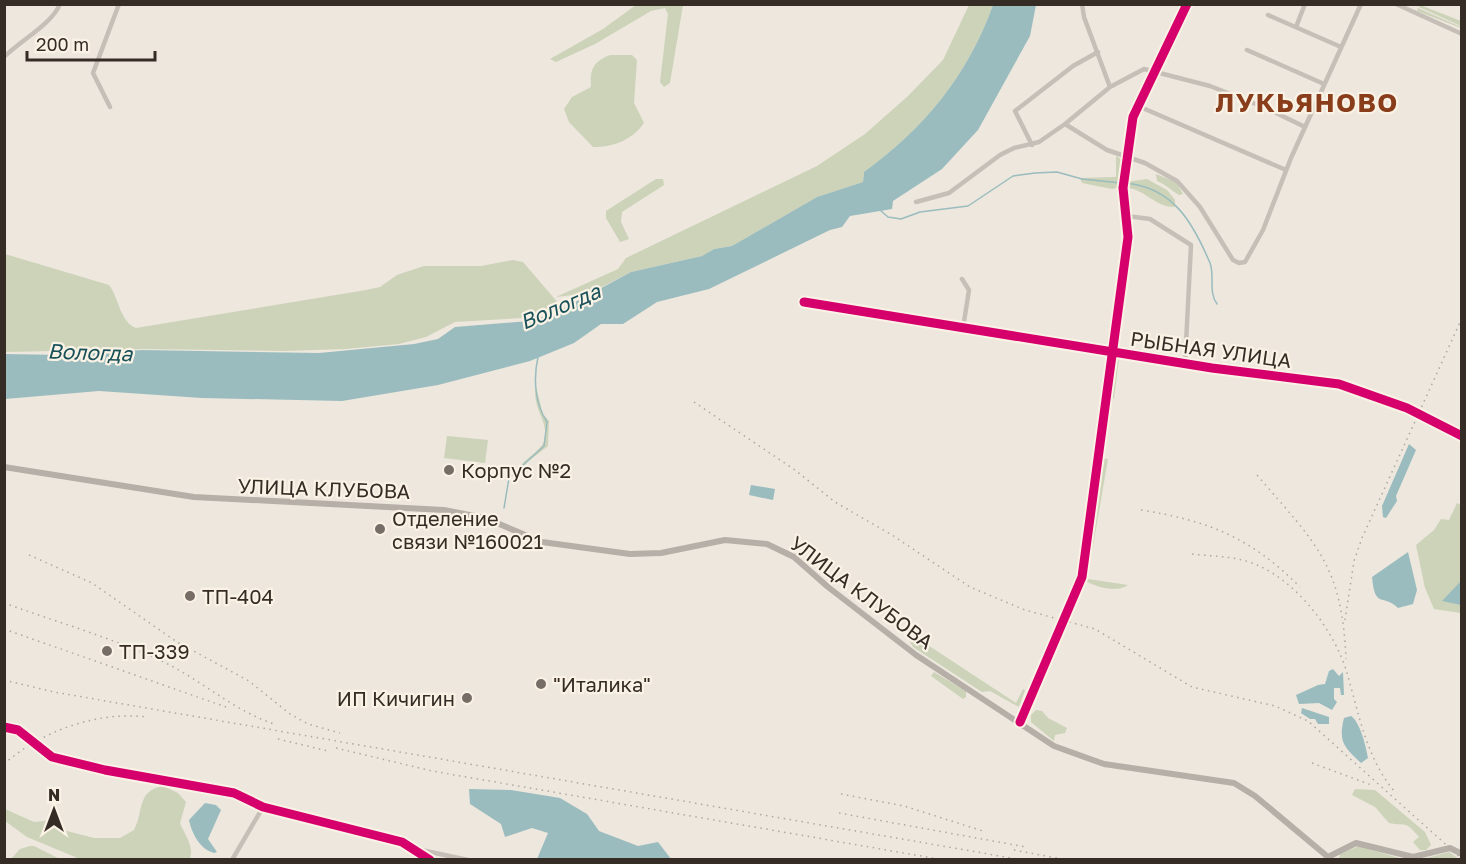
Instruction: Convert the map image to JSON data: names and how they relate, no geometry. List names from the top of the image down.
{
  "streets": {
    "main road": ["УЛИЦА КЛУБОВА"],
    "street": ["РЫБНАЯ УЛИЦА"]
  },
  "districts": ["ЛУКЬЯНОВО"],
  "water": ["Вологда"],
  "places": [
    "Корпус №2",
    "Отделение связи №160021",
    "ТП-404",
    "ТП-339",
    "\"Италика\"",
    "ИП Кичигин"
  ],
  "scale_bar": "200 m",
  "north": "top"
}
